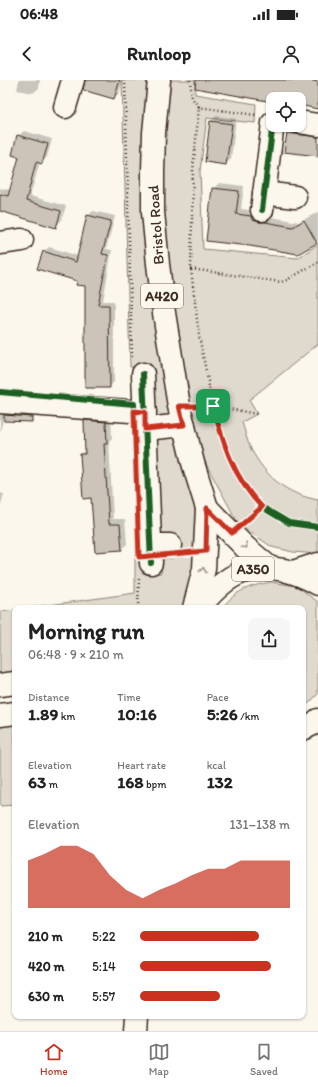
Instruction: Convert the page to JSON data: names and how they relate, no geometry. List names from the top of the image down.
{
  "streets": {
    "main road": ["Bristol Road", "A420", "A350"]
  },
  "crossings": [
    ["Bristol Road", "A350"]
  ],
  "page": {
    "status": "06:48",
    "header": "Runloop",
    "heading": ["Morning run", "06:48 · 9 × 210 m"],
    "stats": [
      ["Distance", "1.89 km"],
      ["Time", "10:16"],
      ["Pace", "5:26 /km"],
      ["Elevation", "63 m"],
      ["Heart rate", "168 bpm"],
      ["kcal", "132"]
    ],
    "chart": ["Elevation", "131–138 m"],
    "list": [
      {
        "name": "210 m",
        "note": "5:22"
      },
      {
        "name": "420 m",
        "note": "5:14"
      },
      {
        "name": "630 m",
        "note": "5:57"
      }
    ],
    "tabs": ["Home", "Map", "Saved"]
  }
}
